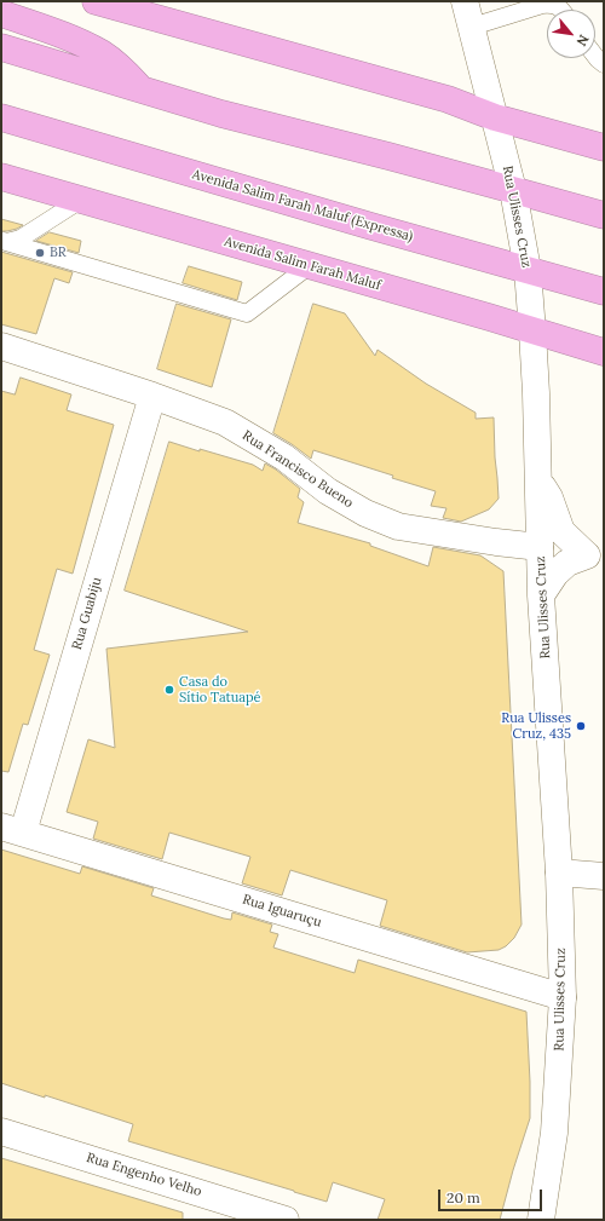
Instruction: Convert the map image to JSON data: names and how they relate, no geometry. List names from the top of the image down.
{
  "streets": {
    "highway": ["Avenida Salim Farah Maluf (Expressa)", "Avenida Salim Farah Maluf"],
    "street": [
      "Rua Ulisses Cruz",
      "Rua Francisco Bueno",
      "Rua Guabiju",
      "Rua Iguaruçu",
      "Rua Engenho Velho"
    ]
  },
  "crossings": [
    ["Avenida Salim Farah Maluf (Expressa)", "Rua Ulisses Cruz"],
    ["Rua Ulisses Cruz", "Avenida Salim Farah Maluf"],
    ["Rua Ulisses Cruz", "Rua Francisco Bueno"],
    ["Rua Ulisses Cruz", "Rua Iguaruçu"],
    ["Rua Francisco Bueno", "Rua Guabiju"],
    ["Rua Guabiju", "Rua Iguaruçu"]
  ],
  "places": ["BR", "Casa do Sítio Tatuapé", "Rua Ulisses Cruz, 435"],
  "scale_bar": "20 m",
  "north": "bottom right"
}
